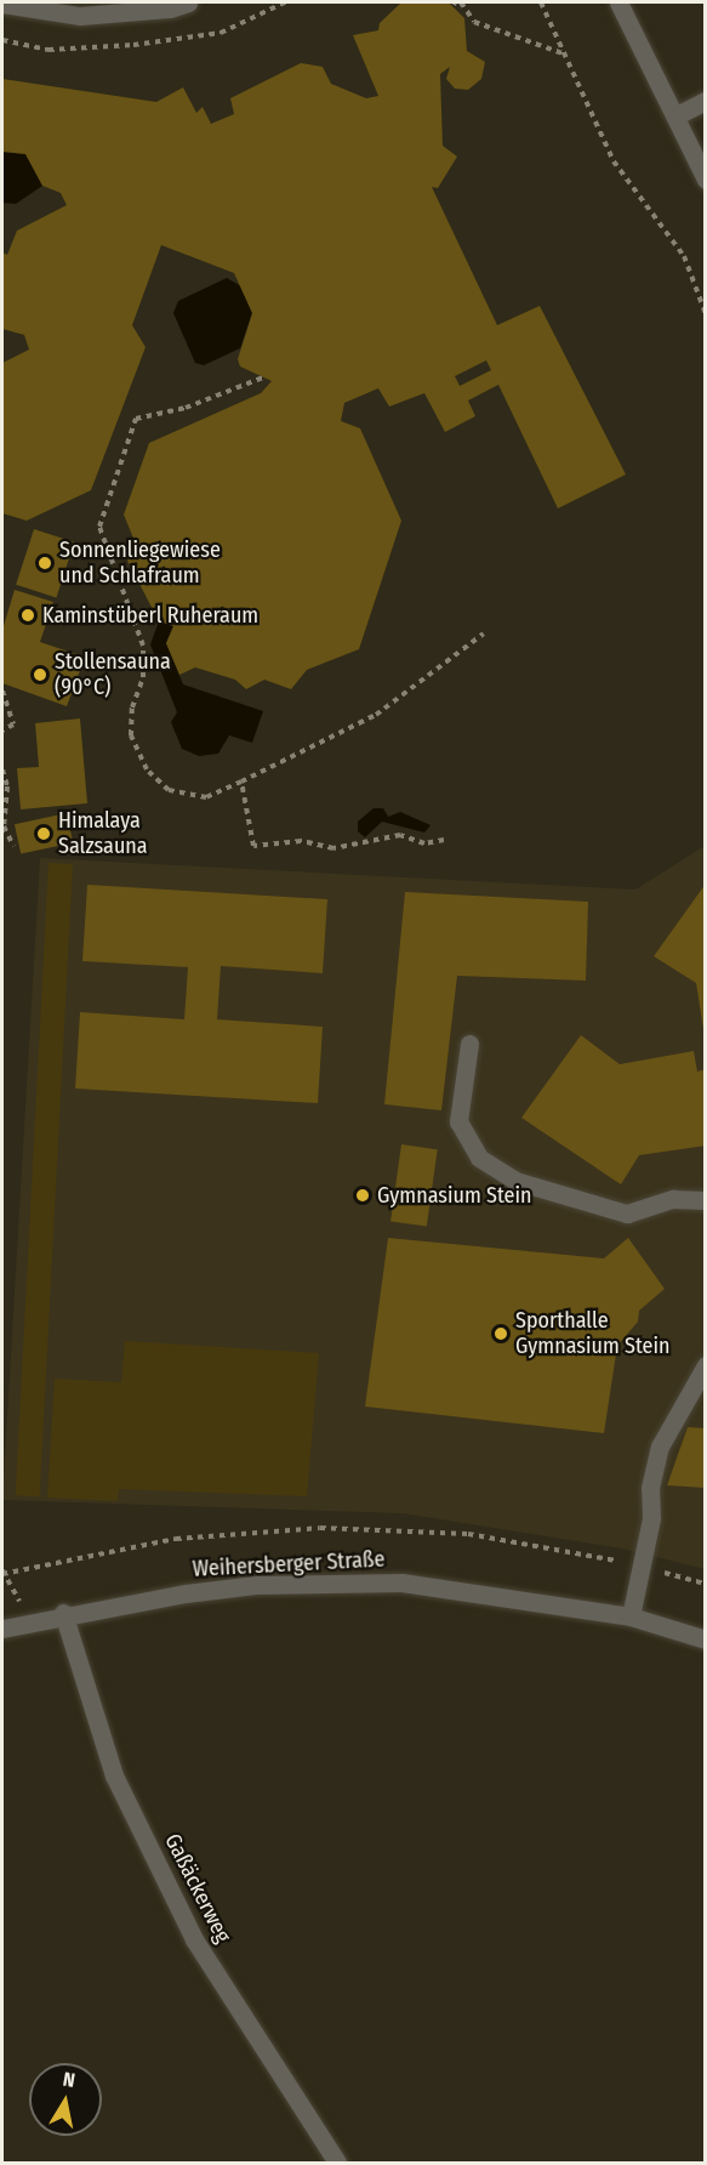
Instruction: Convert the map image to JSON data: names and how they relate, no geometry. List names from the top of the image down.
{
  "streets": {
    "street": ["Weihersberger Straße", "Gaßäckerweg"]
  },
  "crossings": [
    ["Weihersberger Straße", "Gaßäckerweg"]
  ],
  "places": [
    "Sonnenliegewiese und Schlafraum",
    "Kaminstüberl Ruheraum",
    "Stollensauna (90°C)",
    "Himalaya Salzsauna",
    "Gymnasium Stein",
    "Sporthalle Gymnasium Stein"
  ],
  "north": "top"
}
